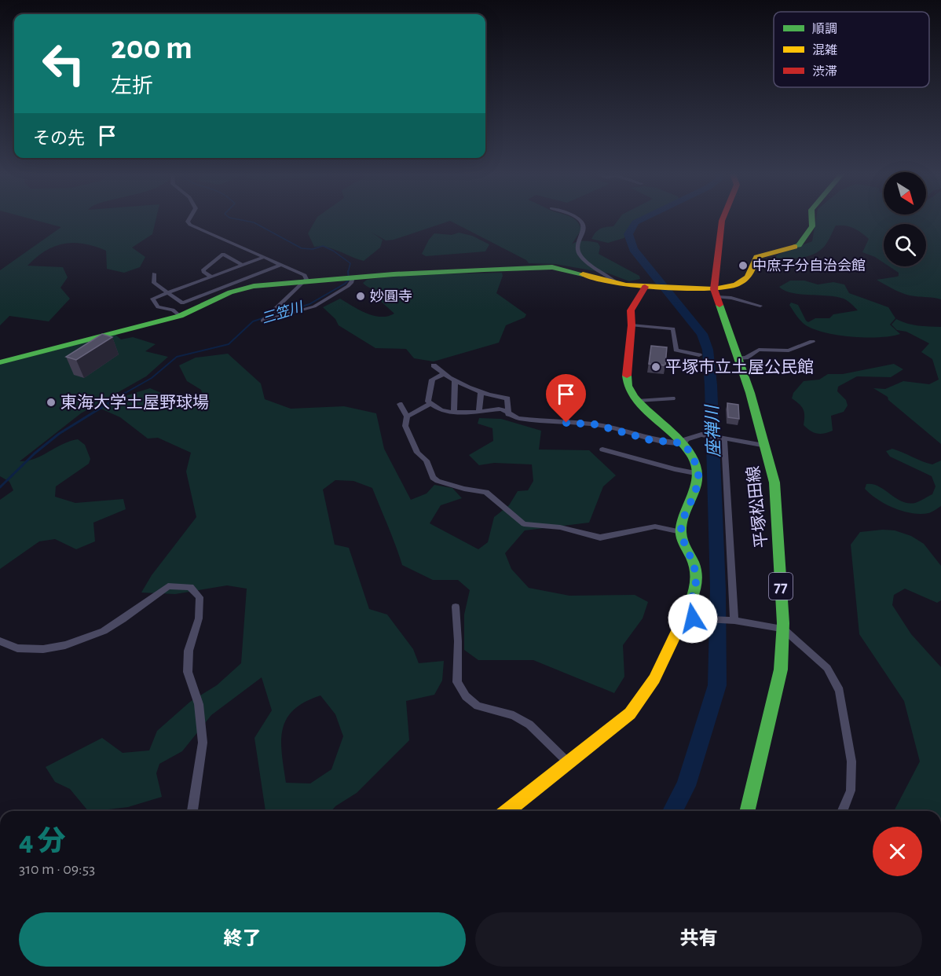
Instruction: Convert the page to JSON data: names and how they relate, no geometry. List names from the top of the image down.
{
  "streets": {
    "street": ["平塚松田線", "77"]
  },
  "water": ["三笠川", "座禅川"],
  "places": [
    "中庶子分自治会館",
    "妙圓寺",
    "平塚市立土屋公民館",
    "東海大学土屋野球場"
  ],
  "legend": ["順調", "混雑", "渋滞"],
  "north": "bottom right",
  "page": {
    "turn": ["200 m", "左折"],
    "then": "その先",
    "heading": ["4 分", "310 m · 09:53"],
    "buttons": ["終了", "共有"]
  }
}
